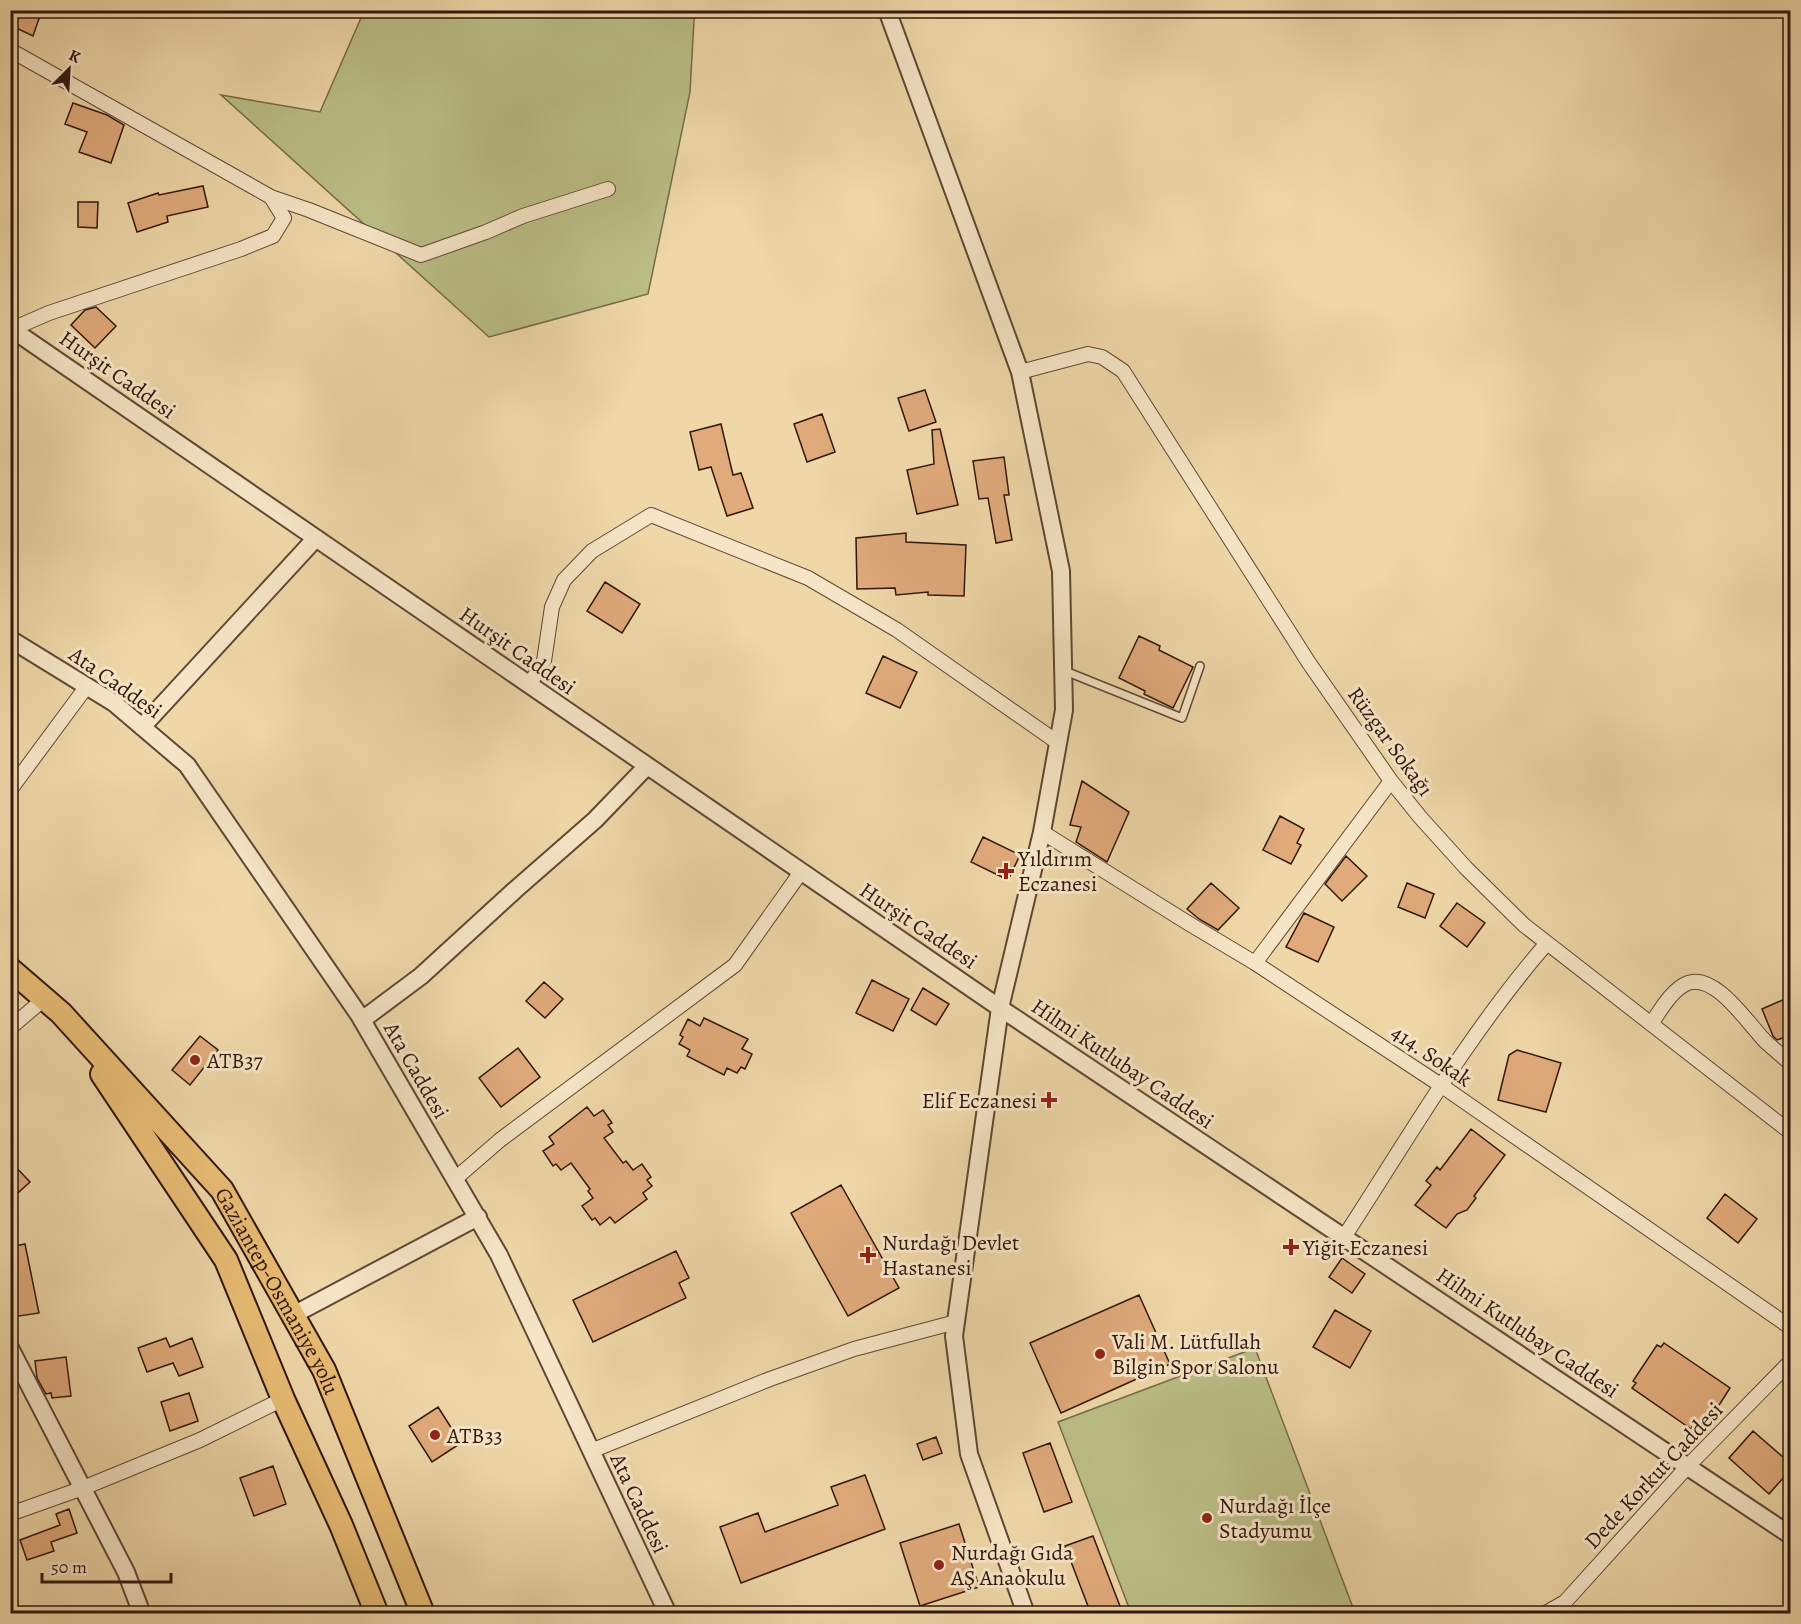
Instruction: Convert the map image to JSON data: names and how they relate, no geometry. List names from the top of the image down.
{
  "streets": {
    "highway": ["Gaziantep-Osmaniye yolu"],
    "street": [
      "Hurşit Caddesi",
      "Ata Caddesi",
      "Rüzgar Sokağı",
      "414. Sokak",
      "Hilmi Kutlubay Caddesi",
      "Dede Korkut Caddesi"
    ]
  },
  "crossings": [
    ["Hurşit Caddesi", "Hilmi Kutlubay Caddesi"],
    ["Hilmi Kutlubay Caddesi", "Dede Korkut Caddesi"]
  ],
  "places": {
    "health": [
      "Yıldırım Eczanesi",
      "Elif Eczanesi",
      "Yiğit Eczanesi",
      "Nurdağı Devlet Hastanesi"
    ],
    "other": [
      "ATB37",
      "Vali M. Lütfullah Bilgin Spor Salonu",
      "ATB33",
      "Nurdağı İlçe Stadyumu",
      "Nurdağı Gıda AŞ Anaokulu"
    ]
  },
  "scale_bar": "50 m",
  "north": "top right"
}
